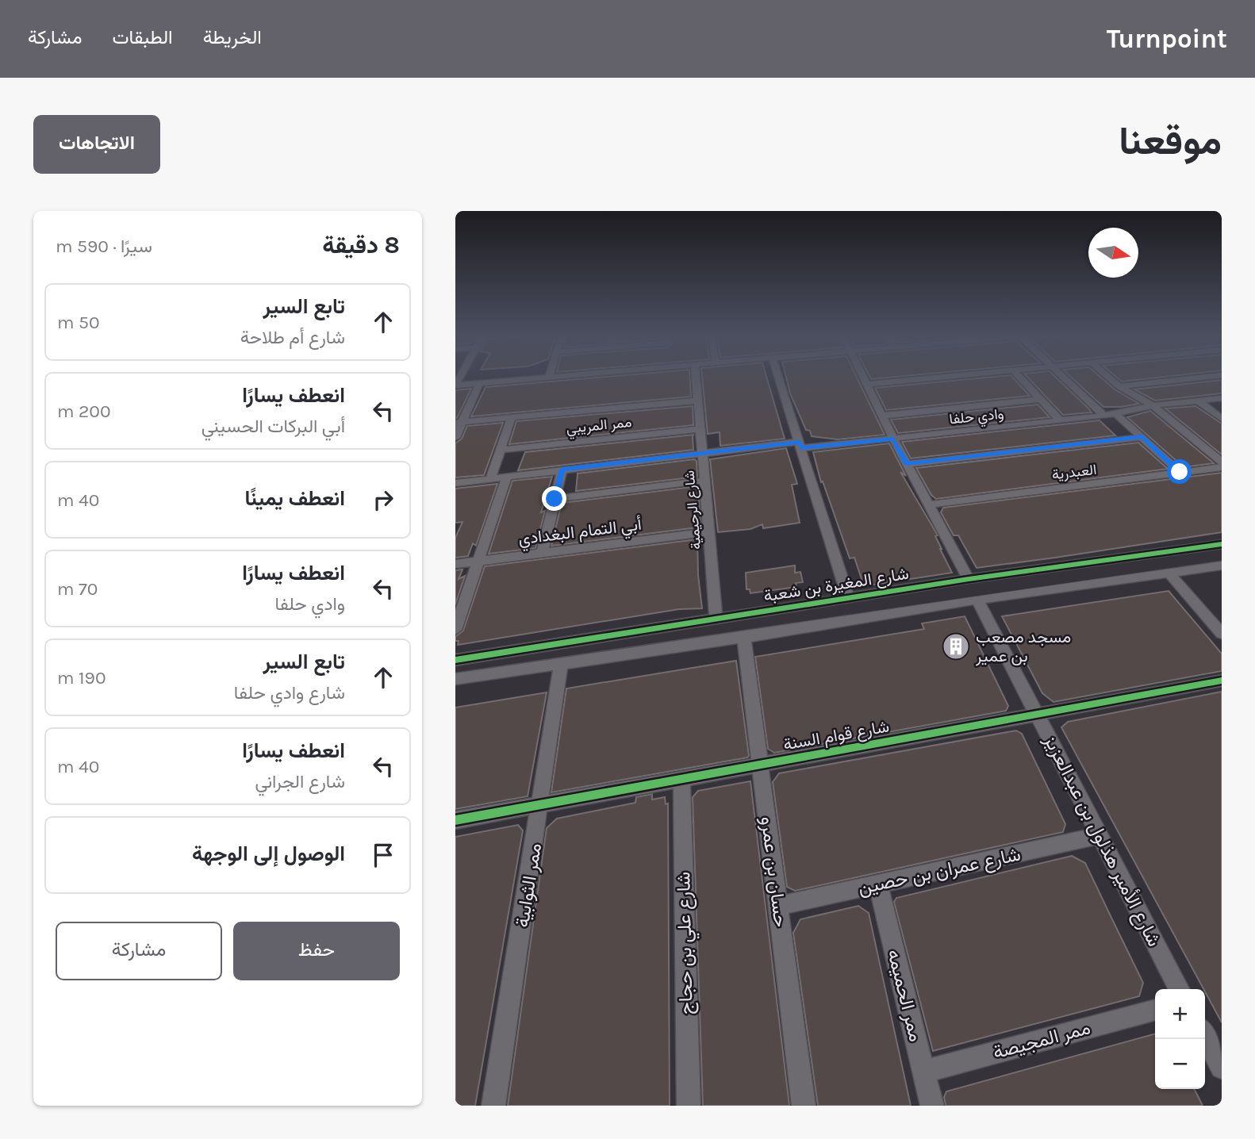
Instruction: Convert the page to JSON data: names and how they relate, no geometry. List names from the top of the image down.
{
  "streets": {
    "street": [
      "وادي حلفا",
      "ممر المريبي",
      "العبدرية",
      "شارع الرحيمية",
      "أبي التمام البغدادي",
      "شارع المغيرة بن شعبة",
      "شارع قوام السنة",
      "شارع الأمير هذلول بن عبدالعزيز",
      "شارع عمران بن حصين",
      "حسان بن عمرو",
      "ممر الثوابية",
      "شارع علي بن حجاج",
      "ممر الحميمه",
      "ممر المجيصة"
    ]
  },
  "crossings": [
    ["وادي حلفا", "شارع الرحيمية"],
    ["ممر المريبي", "شارع الرحيمية"],
    ["شارع الرحيمية", "أبي التمام البغدادي"],
    ["شارع الرحيمية", "شارع المغيرة بن شعبة"],
    ["شارع قوام السنة", "شارع الأمير هذلول بن عبدالعزيز"],
    ["شارع قوام السنة", "حسان بن عمرو"],
    ["شارع قوام السنة", "ممر الثوابية"],
    ["شارع قوام السنة", "شارع علي بن حجاج"],
    ["شارع الأمير هذلول بن عبدالعزيز", "شارع عمران بن حصين"],
    ["شارع عمران بن حصين", "حسان بن عمرو"],
    ["شارع عمران بن حصين", "ممر الحميمه"],
    ["ممر الحميمه", "ممر المجيصة"]
  ],
  "places": {
    "building": ["مسجد مصعب بن عمير"]
  },
  "north": "right",
  "page": {
    "header": "Turnpoint",
    "nav": ["الخريطة", "الطبقات", "مشاركة"],
    "title": "موقعنا",
    "buttons": [
      "الاتجاهات",
      ["حفظ", "مشاركة"]
    ],
    "heading": ["8 دقيقة", "سيرًا · 590 m"],
    "list": [
      ["تابع السير", "شارع أم طلاحة", "50 m"],
      ["انعطف يسارًا", "أبي البركات الحسيني", "200 m"],
      ["انعطف يمينًا", "40 m"],
      ["انعطف يسارًا", "وادي حلفا", "70 m"],
      ["تابع السير", "شارع وادي حلفا", "190 m"],
      ["انعطف يسارًا", "شارع الجراني", "40 m"],
      "الوصول إلى الوجهة"
    ],
    "map_buttons": ["+", "−"]
  }
}
